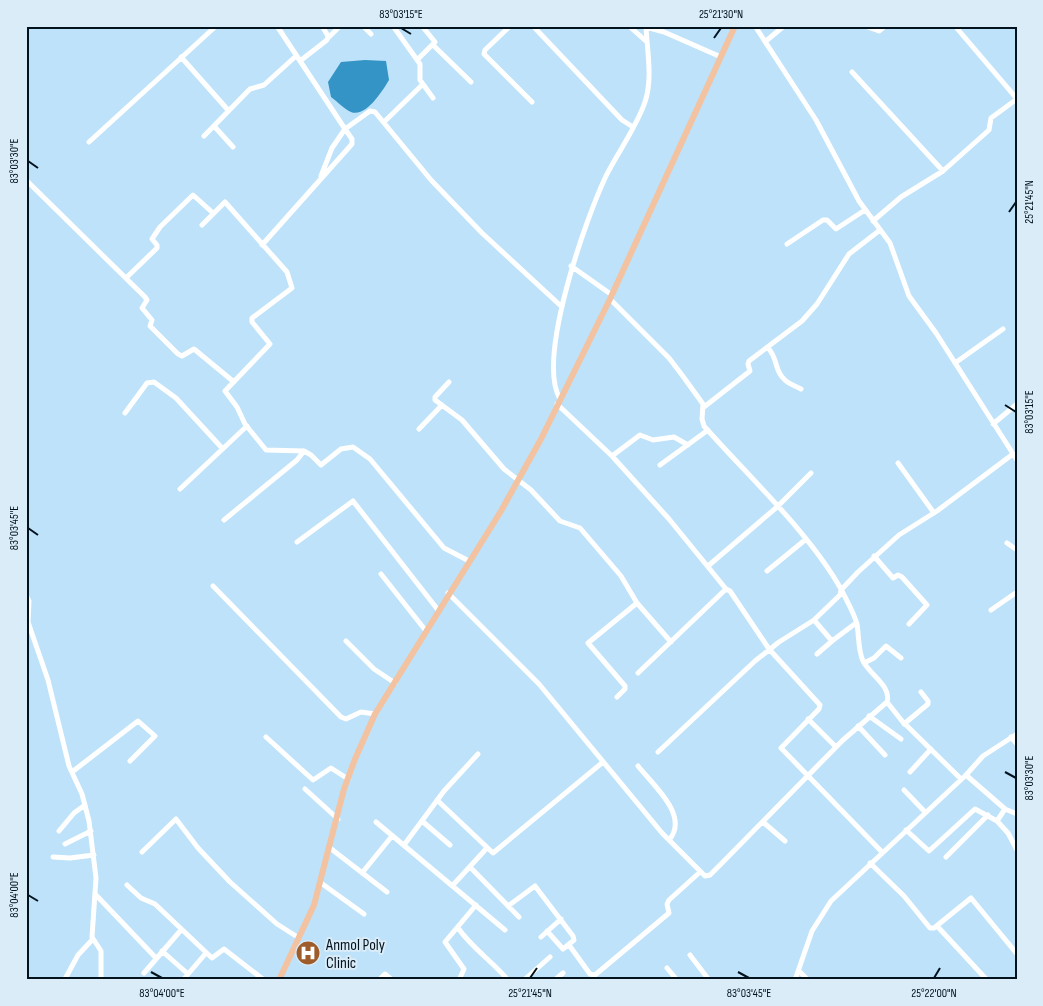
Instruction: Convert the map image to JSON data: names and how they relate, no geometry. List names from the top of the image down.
{
  "places": {
    "hospital": ["Anmol Poly Clinic"]
  },
  "coordinates": [
    "83°03'15\"E",
    "25°21'30\"N",
    "83°03'30\"E",
    "25°21'45\"N",
    "83°03'45\"E",
    "83°04'00\"E",
    "25°22'00\"N"
  ]
}
